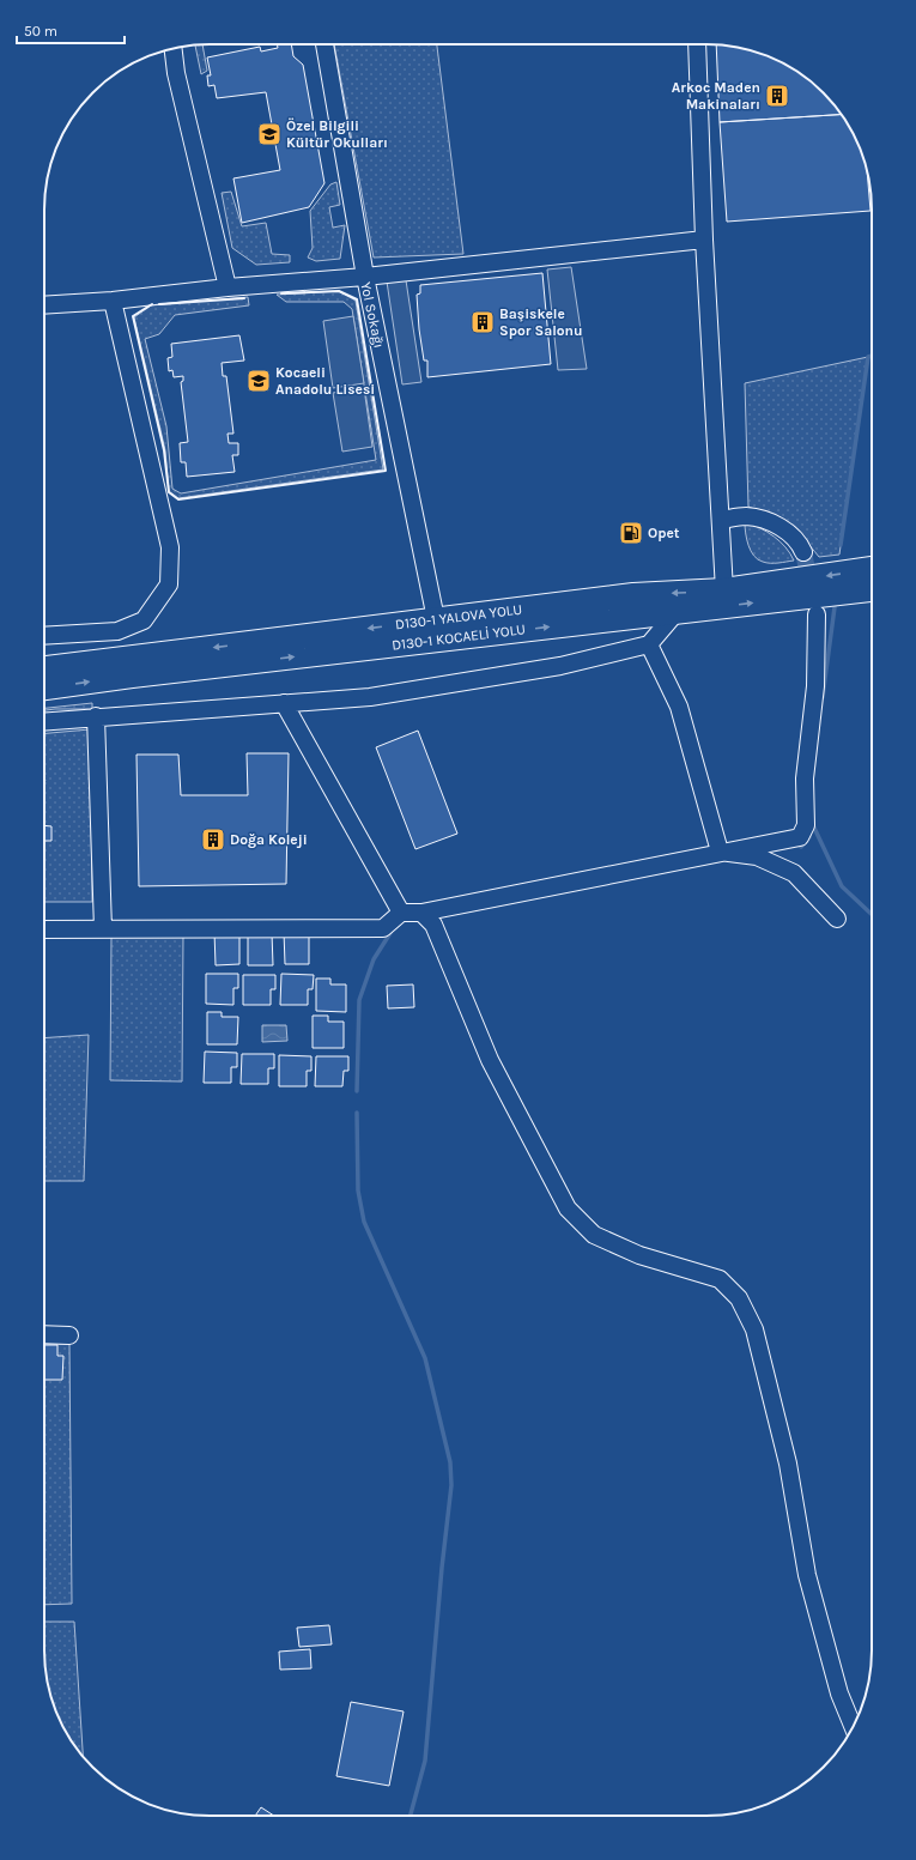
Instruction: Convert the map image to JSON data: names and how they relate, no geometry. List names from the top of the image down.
{
  "streets": {
    "highway": ["D130-1 YALOVA YOLU", "D130-1 KOCAELİ YOLU"],
    "street": ["Yol Sokağı"]
  },
  "crossings": [
    ["Yol Sokağı", "D130-1 YALOVA YOLU"]
  ],
  "one_way": ["D130-1 YALOVA YOLU", "D130-1 KOCAELİ YOLU"],
  "places": {
    "building": ["Arkoc Maden Makinaları", "Başiskele Spor Salonu", "Doğa Koleji"],
    "school or university": ["Özel Bilgili Kültür Okulları", "Kocaeli Anadolu Lisesi"],
    "fuel station": ["Opet"]
  },
  "scale_bar": "50 m"
}
